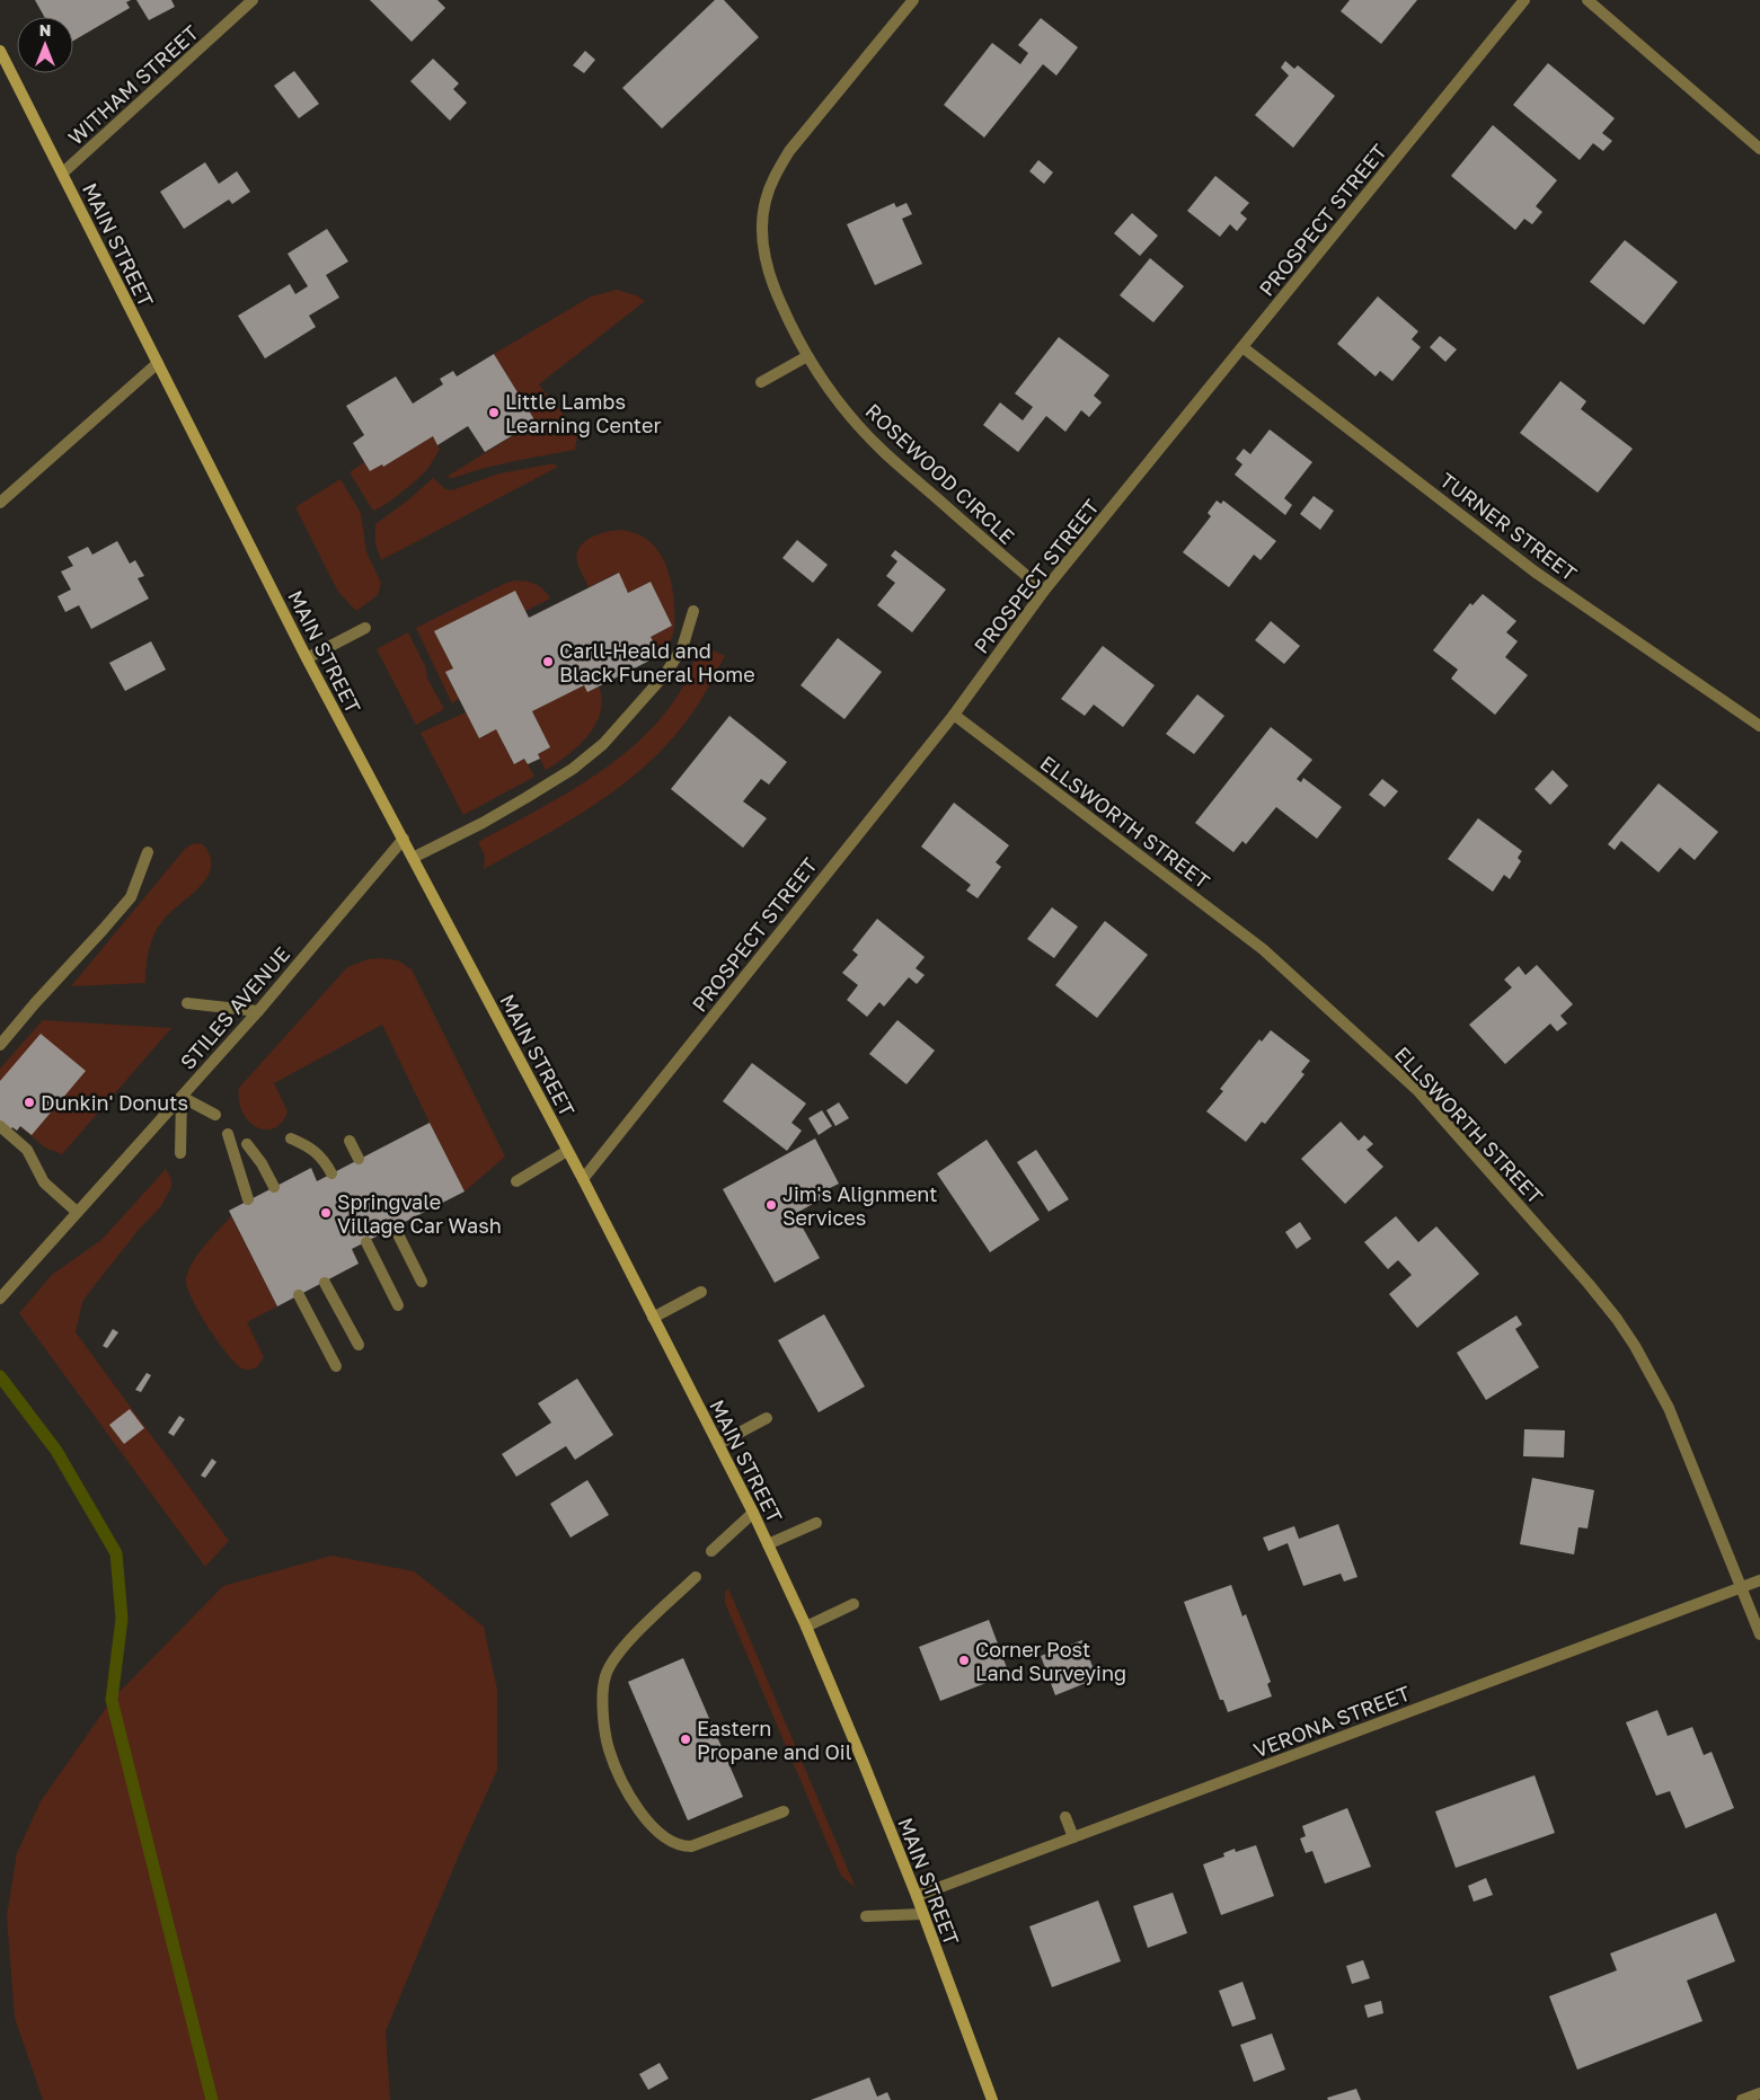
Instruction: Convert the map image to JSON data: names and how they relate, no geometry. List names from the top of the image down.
{
  "streets": {
    "main road": ["MAIN STREET"],
    "street": [
      "WITHAM STREET",
      "PROSPECT STREET",
      "ROSEWOOD CIRCLE",
      "TURNER STREET",
      "ELLSWORTH STREET",
      "STILES AVENUE",
      "VERONA STREET"
    ]
  },
  "crossings": [
    ["WITHAM STREET", "MAIN STREET"],
    ["PROSPECT STREET", "MAIN STREET"],
    ["PROSPECT STREET", "ROSEWOOD CIRCLE"],
    ["PROSPECT STREET", "TURNER STREET"],
    ["PROSPECT STREET", "ELLSWORTH STREET"],
    ["MAIN STREET", "STILES AVENUE"],
    ["MAIN STREET", "VERONA STREET"],
    ["ELLSWORTH STREET", "VERONA STREET"]
  ],
  "places": [
    "Little Lambs Learning Center",
    "Carll-Heald and Black Funeral Home",
    "Dunkin' Donuts",
    "Jim's Alignment Services",
    "Springvale Village Car Wash",
    "Corner Post Land Surveying",
    "Eastern Propane and Oil"
  ],
  "north": "top"
}
